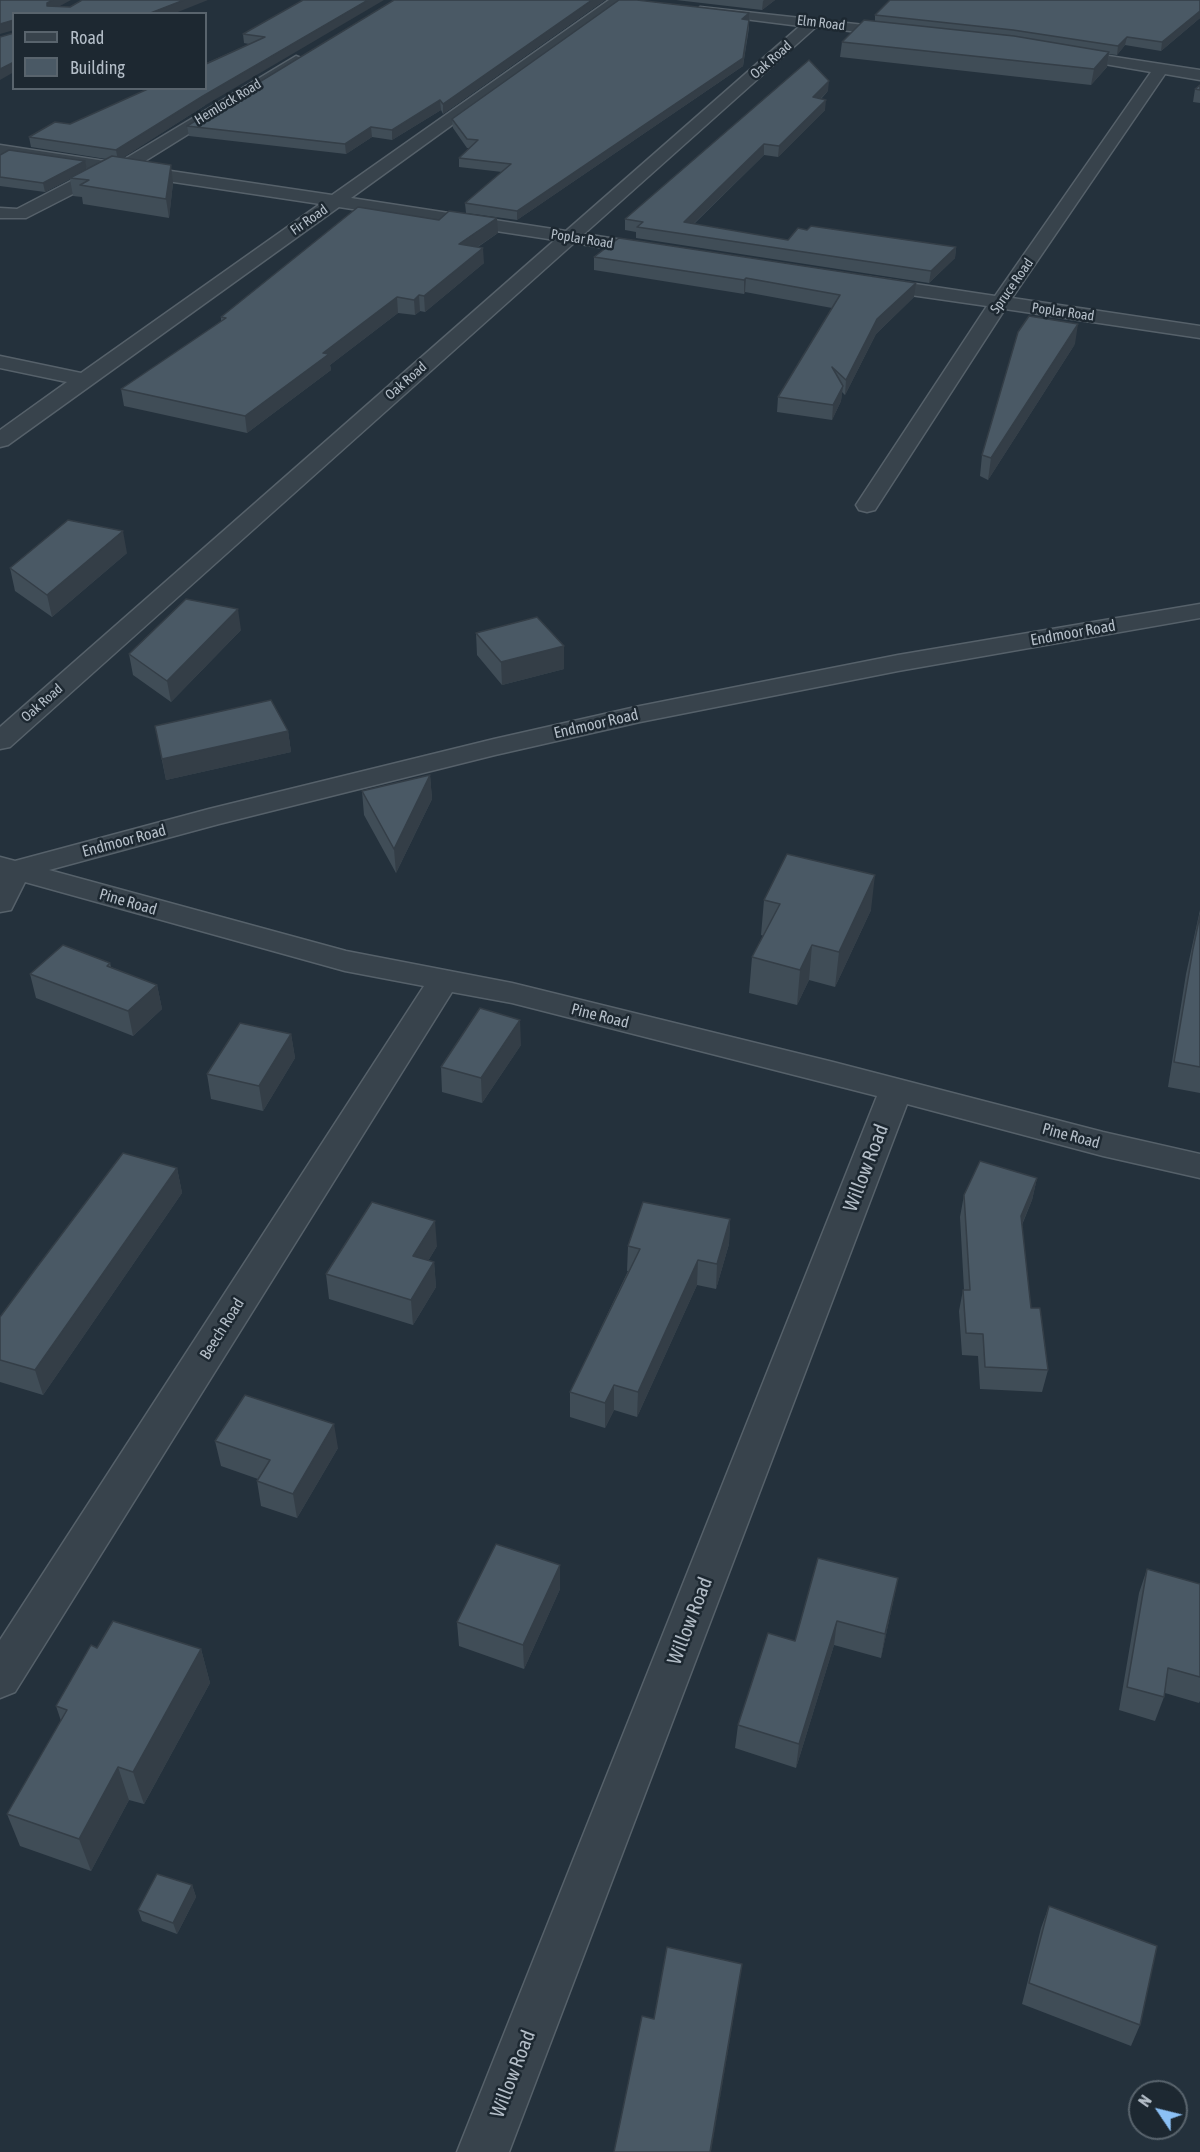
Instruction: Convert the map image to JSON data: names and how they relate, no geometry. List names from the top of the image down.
{
  "streets": {
    "street": [
      "Elm Road",
      "Oak Road",
      "Hemlock Road",
      "Fir Road",
      "Poplar Road",
      "Spruce Road",
      "Endmoor Road",
      "Pine Road",
      "Willow Road",
      "Beech Road"
    ]
  },
  "crossings": [
    ["Elm Road", "Oak Road"],
    ["Oak Road", "Poplar Road"],
    ["Hemlock Road", "Poplar Road"],
    ["Fir Road", "Poplar Road"],
    ["Poplar Road", "Spruce Road"],
    ["Endmoor Road", "Pine Road"],
    ["Pine Road", "Willow Road"],
    ["Pine Road", "Beech Road"]
  ],
  "legend": ["Road", "Building"],
  "north": "top left"
}
